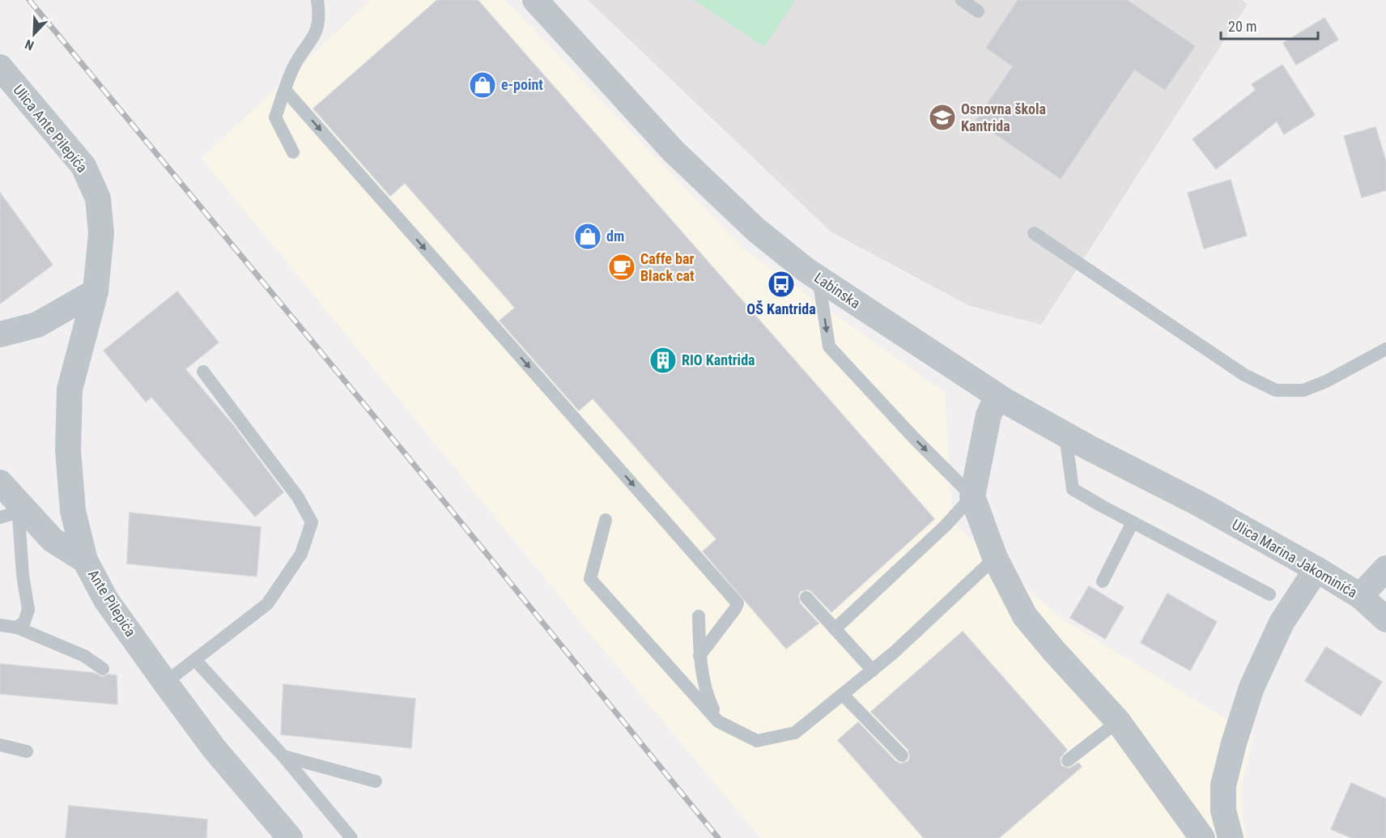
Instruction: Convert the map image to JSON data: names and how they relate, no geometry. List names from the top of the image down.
{
  "streets": {
    "street": [
      "Ulica Ante Pilepića",
      "Labinska",
      "Ulica Marina Jakominića",
      "Ante Pilepića"
    ]
  },
  "crossings": [
    ["Ulica Ante Pilepića", "Ante Pilepića"],
    ["Labinska", "Ulica Marina Jakominića"]
  ],
  "places": {
    "shop": ["e-point", "dm"],
    "school or university": ["Osnovna škola Kantrida"],
    "cafe": ["Caffe bar Black cat"],
    "bus stop": ["OŠ Kantrida"],
    "building": ["RIO Kantrida"]
  },
  "scale_bar": "20 m",
  "north": "bottom left"
}
